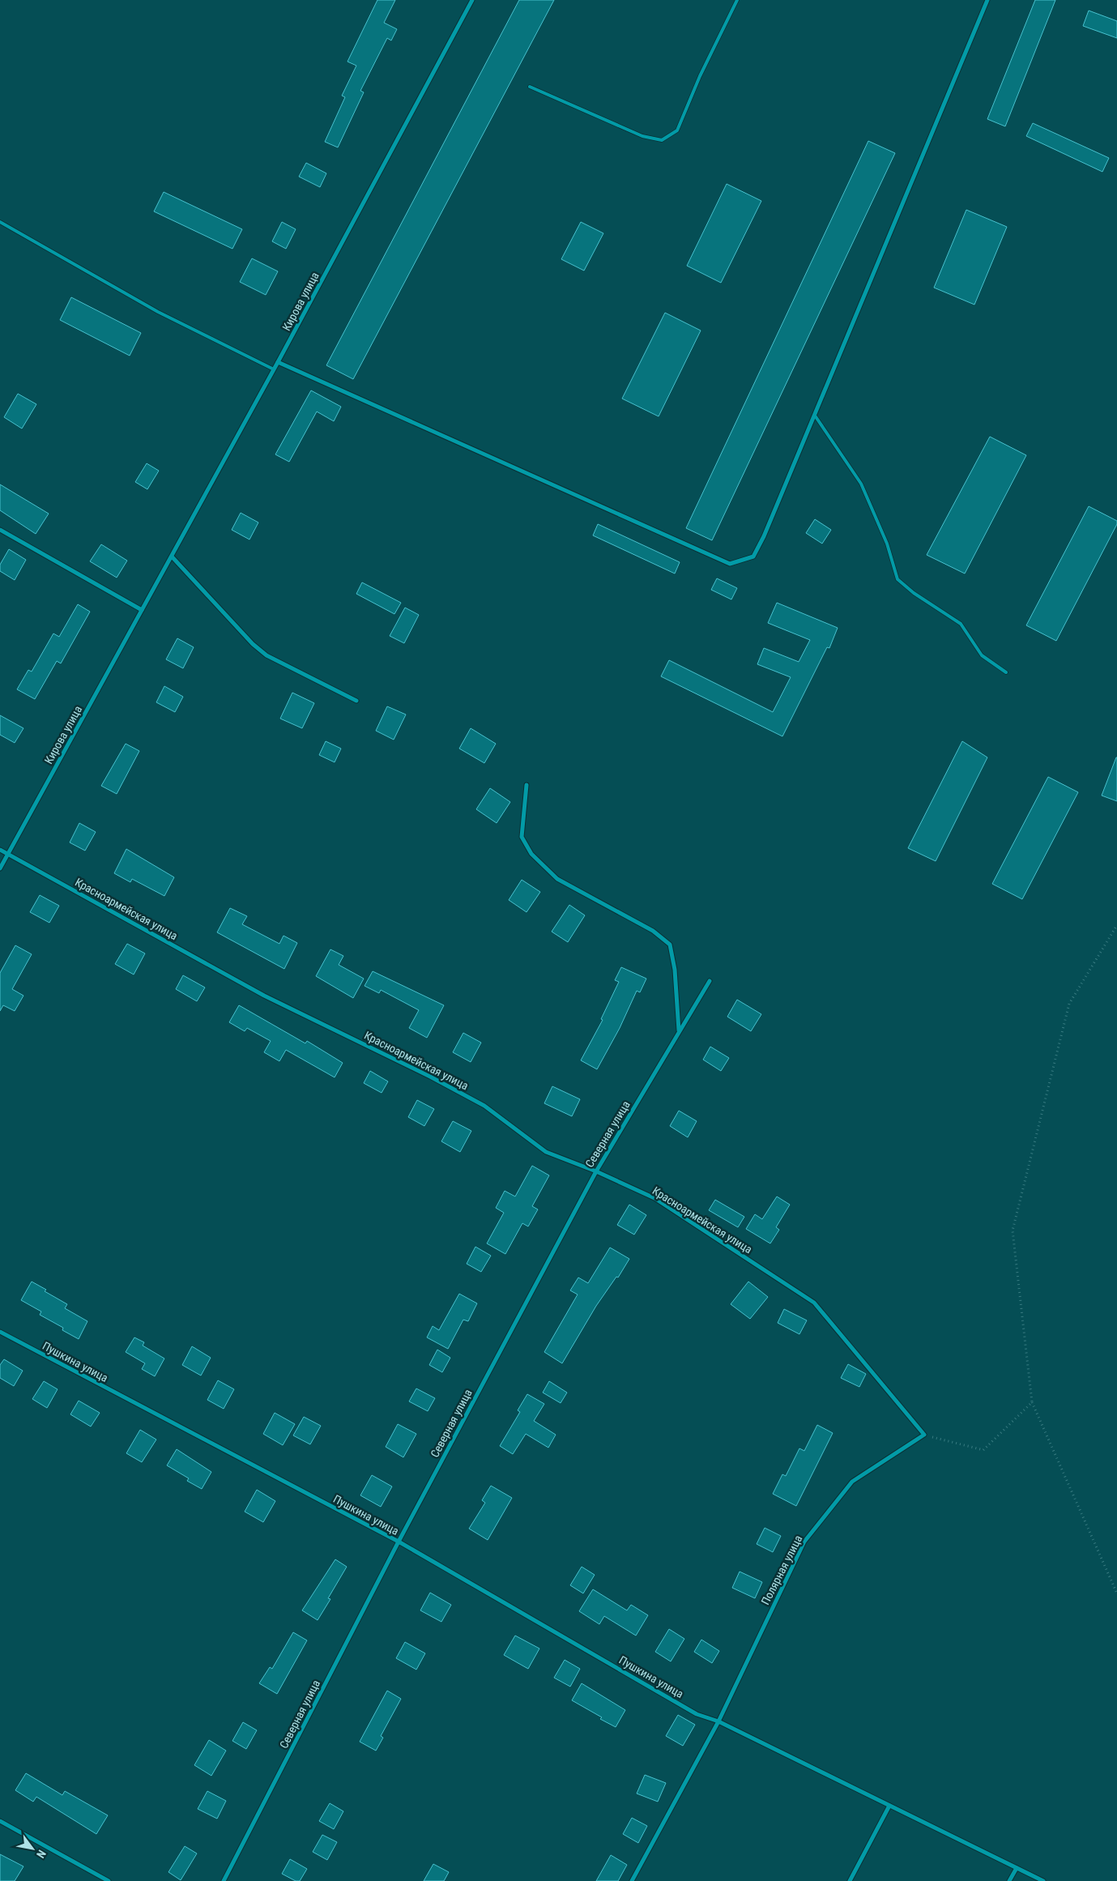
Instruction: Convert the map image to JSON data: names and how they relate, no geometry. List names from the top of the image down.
{
  "streets": {
    "street": [
      "Кирова улица",
      "Красноармейская улица",
      "Северная улица",
      "Пушкина улица",
      "Полярная улица"
    ]
  },
  "crossings": [
    ["Кирова улица", "Красноармейская улица"],
    ["Красноармейская улица", "Северная улица"],
    ["Красноармейская улица", "Полярная улица"],
    ["Северная улица", "Пушкина улица"],
    ["Пушкина улица", "Полярная улица"]
  ],
  "north": "bottom right"
}
